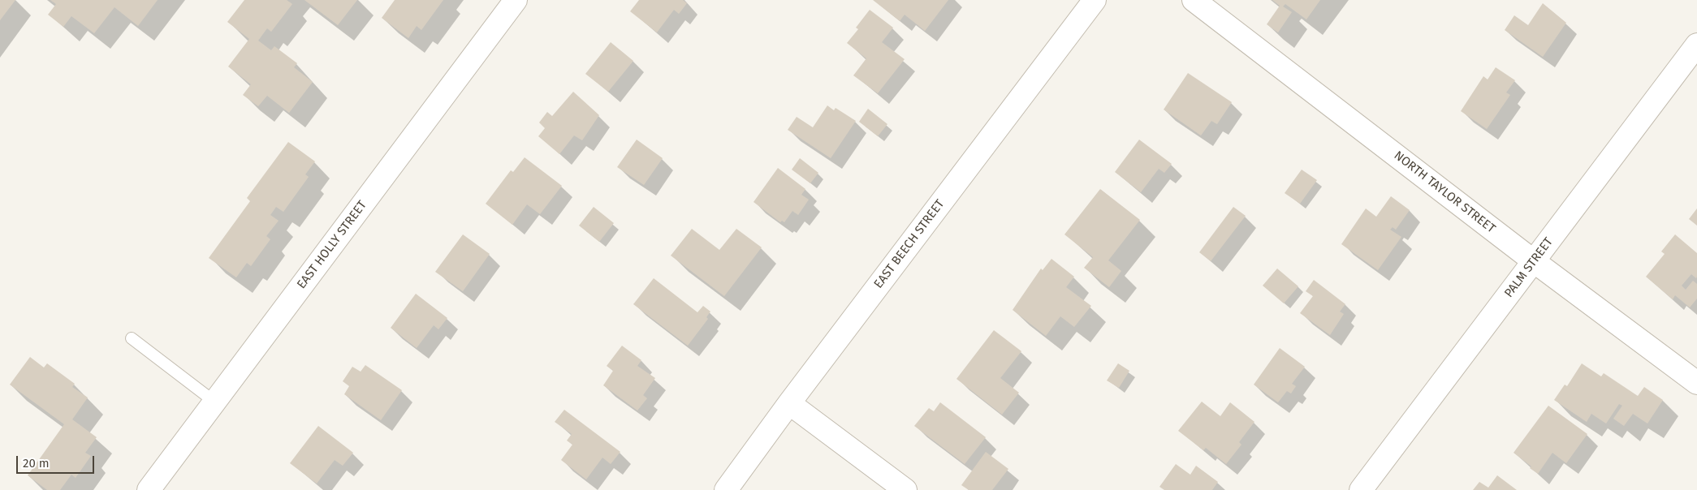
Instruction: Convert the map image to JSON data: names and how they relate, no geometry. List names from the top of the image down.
{
  "streets": {
    "street": [
      "NORTH TAYLOR STREET",
      "EAST BEECH STREET",
      "EAST HOLLY STREET",
      "PALM STREET"
    ]
  },
  "crossings": [
    ["NORTH TAYLOR STREET", "PALM STREET"]
  ],
  "scale_bar": "20 m"
}
